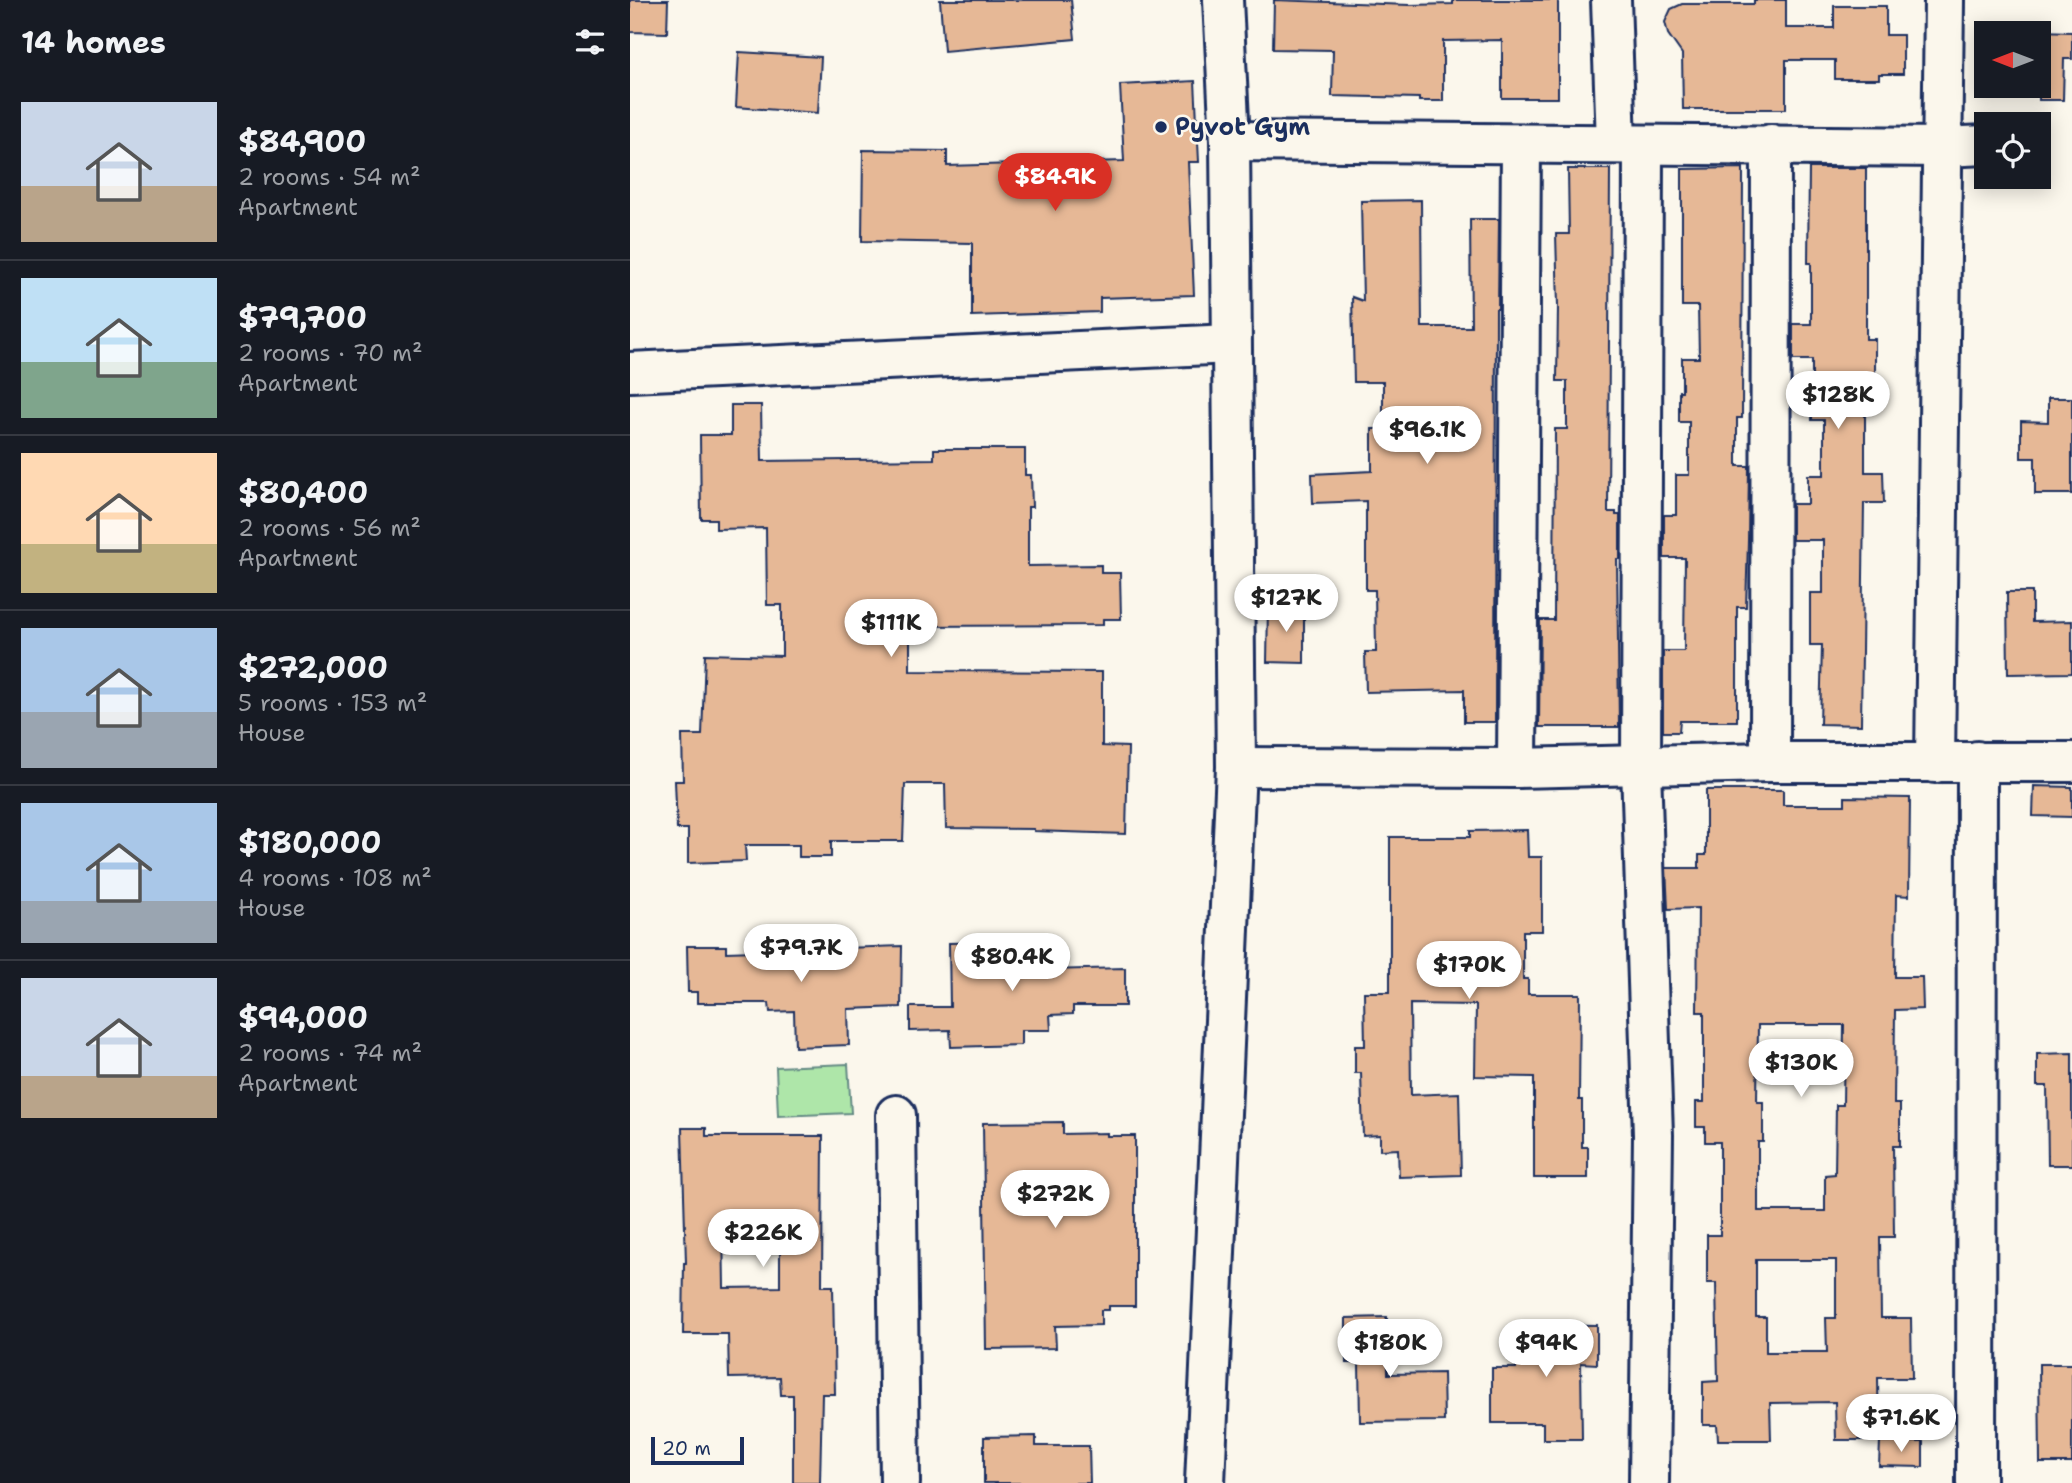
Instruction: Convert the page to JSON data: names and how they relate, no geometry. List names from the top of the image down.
{
  "places": ["Pyvot Gym"],
  "scale_bar": "20 m",
  "north": "left",
  "page": {
    "heading": "14 homes",
    "list": [
      {
        "name": "$84,900",
        "note": "2 rooms · 54 m² · Apartment"
      },
      {
        "name": "$79,700",
        "note": "2 rooms · 70 m² · Apartment"
      },
      {
        "name": "$80,400",
        "note": "2 rooms · 56 m² · Apartment"
      },
      {
        "name": "$272,000",
        "note": "5 rooms · 153 m² · House"
      },
      {
        "name": "$180,000",
        "note": "4 rooms · 108 m² · House"
      },
      {
        "name": "$94,000",
        "note": "2 rooms · 74 m² · Apartment"
      }
    ],
    "price": [
      "$84.9K",
      "$128K",
      "$96.1K",
      "$127K",
      "$111K",
      "$79.7K",
      "$80.4K",
      "$170K",
      "$130K",
      "$272K",
      "$226K",
      "$180K",
      "$94K",
      "$71.6K"
    ],
    "scale": "20 m"
  }
}
